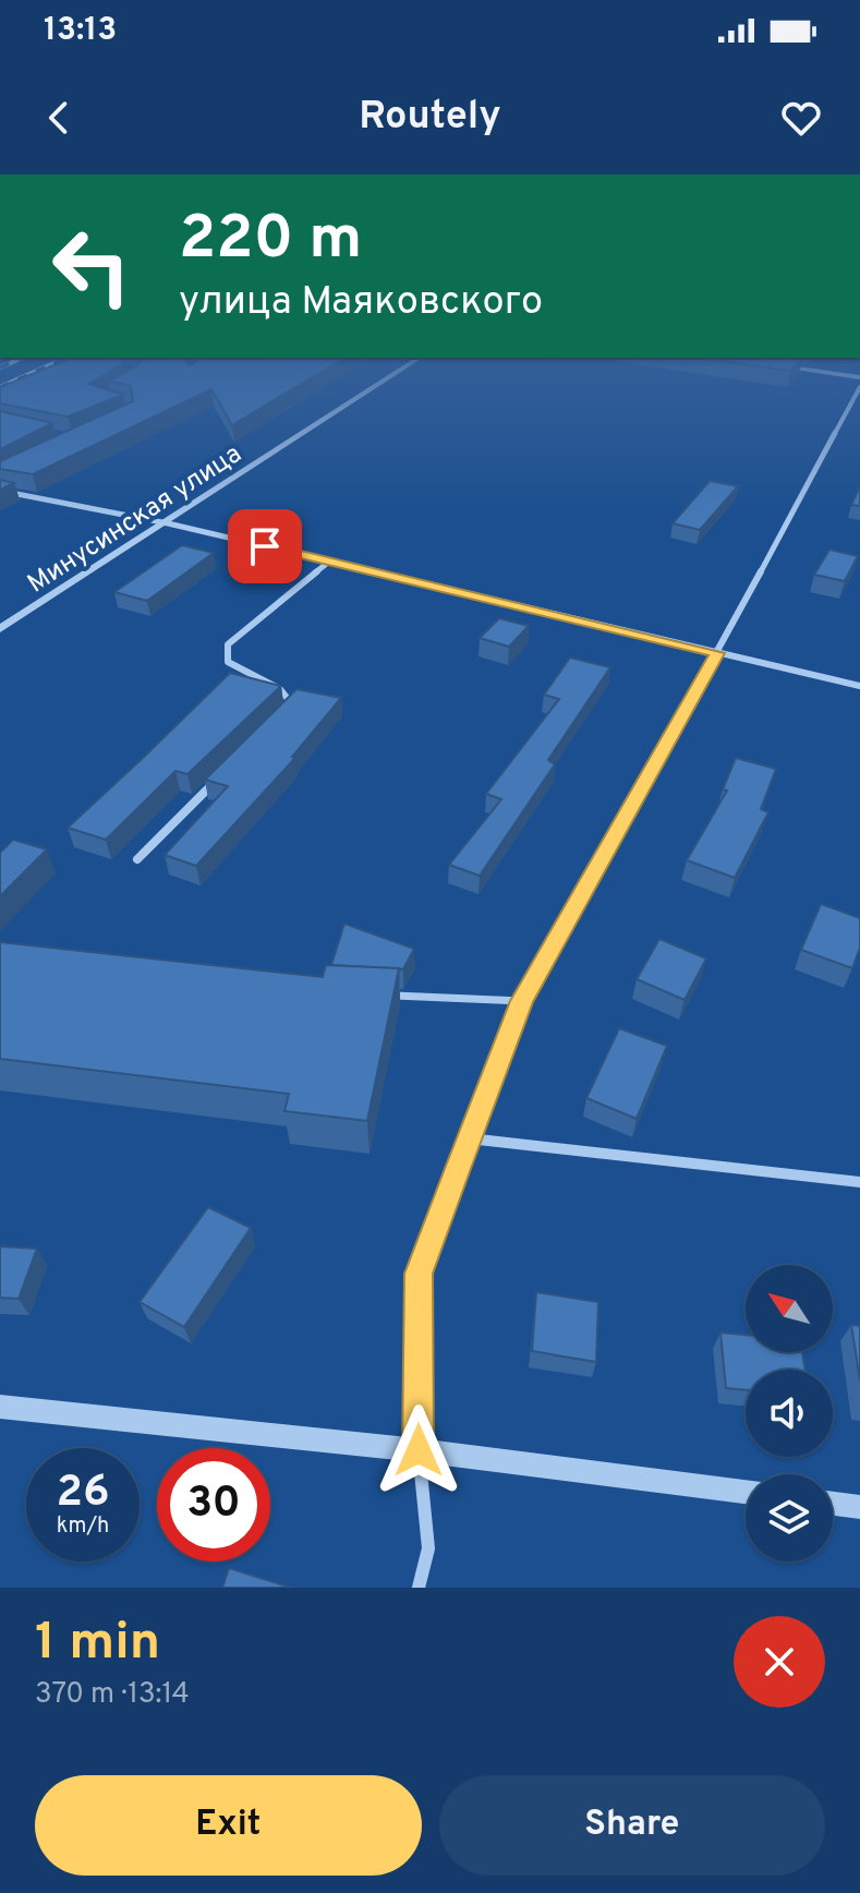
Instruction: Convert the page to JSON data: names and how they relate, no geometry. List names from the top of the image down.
{
  "streets": {
    "street": ["Минусинская улица"]
  },
  "north": "top left",
  "page": {
    "status": "13:13",
    "header": "Routely",
    "turn": ["220 m", "улица Маяковского"],
    "speed": "26 km/h",
    "limit": "30",
    "heading": ["1 min", "370 m · 13:14"],
    "buttons": ["Exit", "Share"]
  }
}
